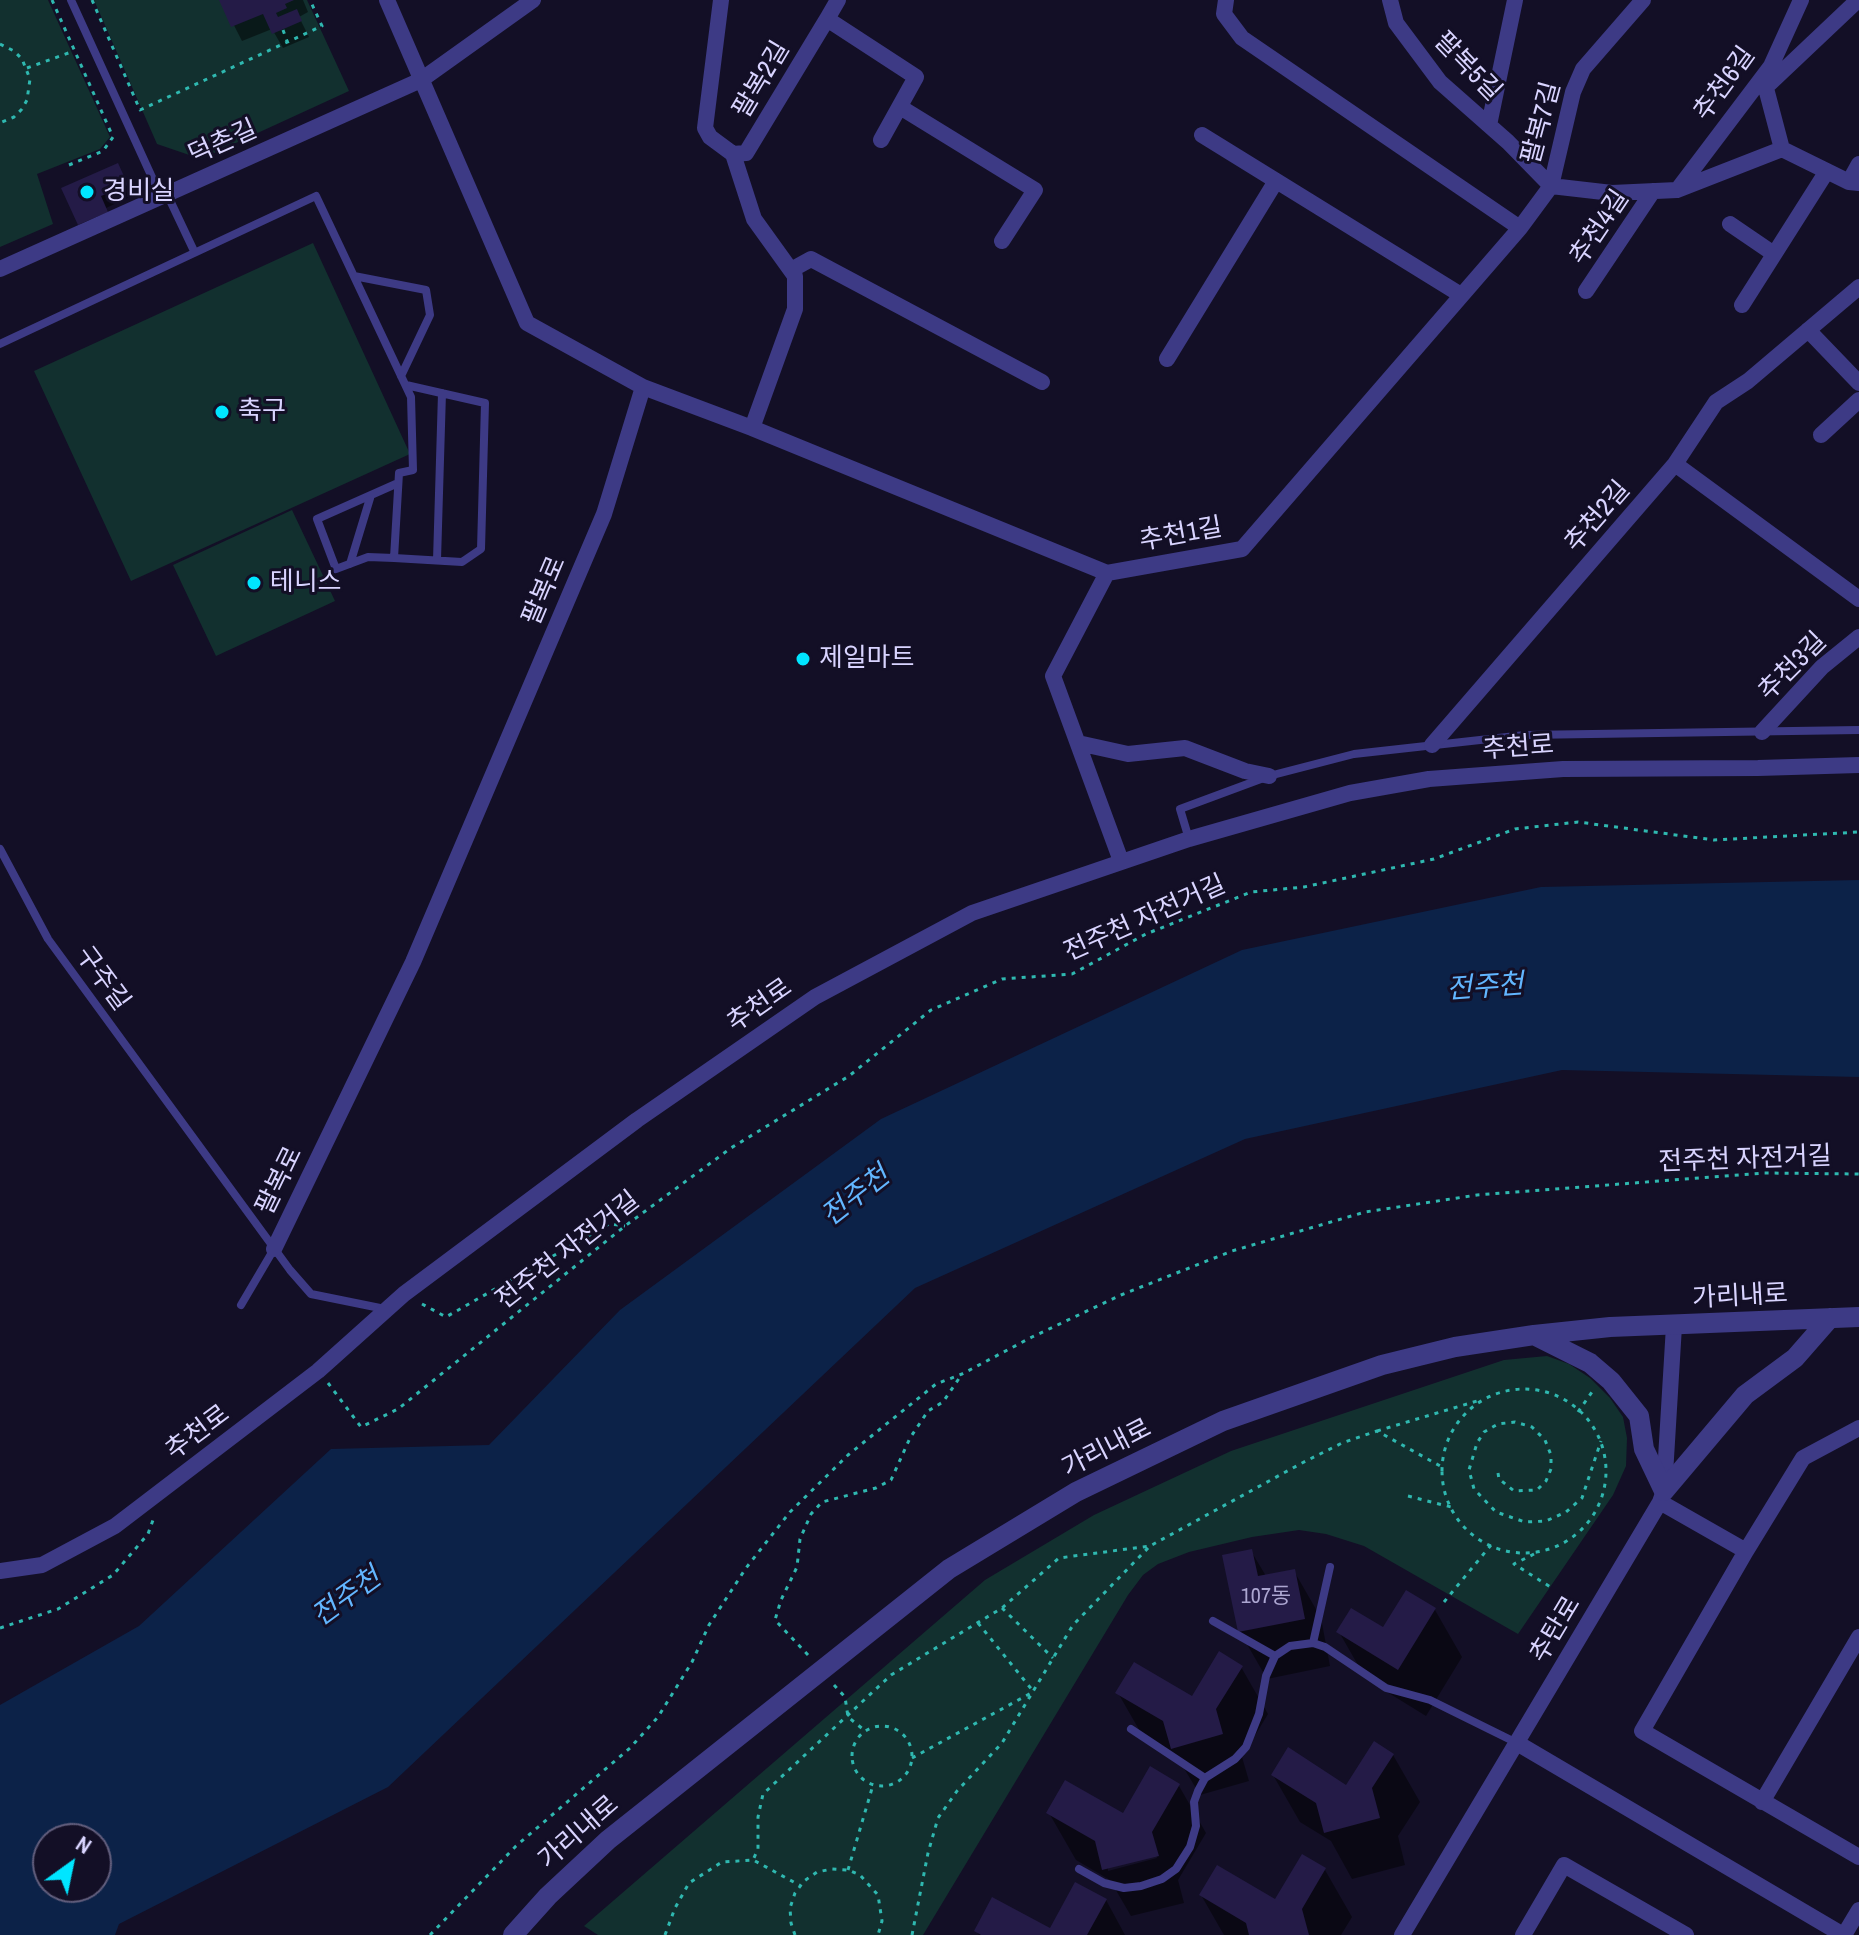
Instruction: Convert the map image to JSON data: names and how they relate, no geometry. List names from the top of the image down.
{
  "streets": {
    "street": [
      "팔복5길",
      "팔복2길",
      "추천6길",
      "팔복7길",
      "덕촌길",
      "추천4길",
      "추천2길",
      "추천1길",
      "팔복로",
      "추천3길",
      "추천로",
      "가리내로",
      "추탄로"
    ],
    "lane": ["구주길"],
    "path": ["전주천 자전거길"]
  },
  "crossings": [
    ["팔복5길", "팔복7길"],
    ["팔복5길", "추천4길"],
    ["팔복5길", "추천1길"],
    ["추천6길", "추천4길"],
    ["팔복7길", "추천4길"],
    ["팔복7길", "추천1길"],
    ["추천4길", "추천1길"],
    ["추천2길", "추천로"],
    ["팔복로", "추천로"],
    ["추천3길", "추천로"],
    ["추천로", "전주천 자전거길"],
    ["추천로", "구주길"],
    ["가리내로", "추탄로"]
  ],
  "water": ["전주천"],
  "places": [
    "경비실",
    "축구",
    "테니스",
    "제일마트"
  ],
  "house_numbers": ["107동"],
  "north": "top right"
}
